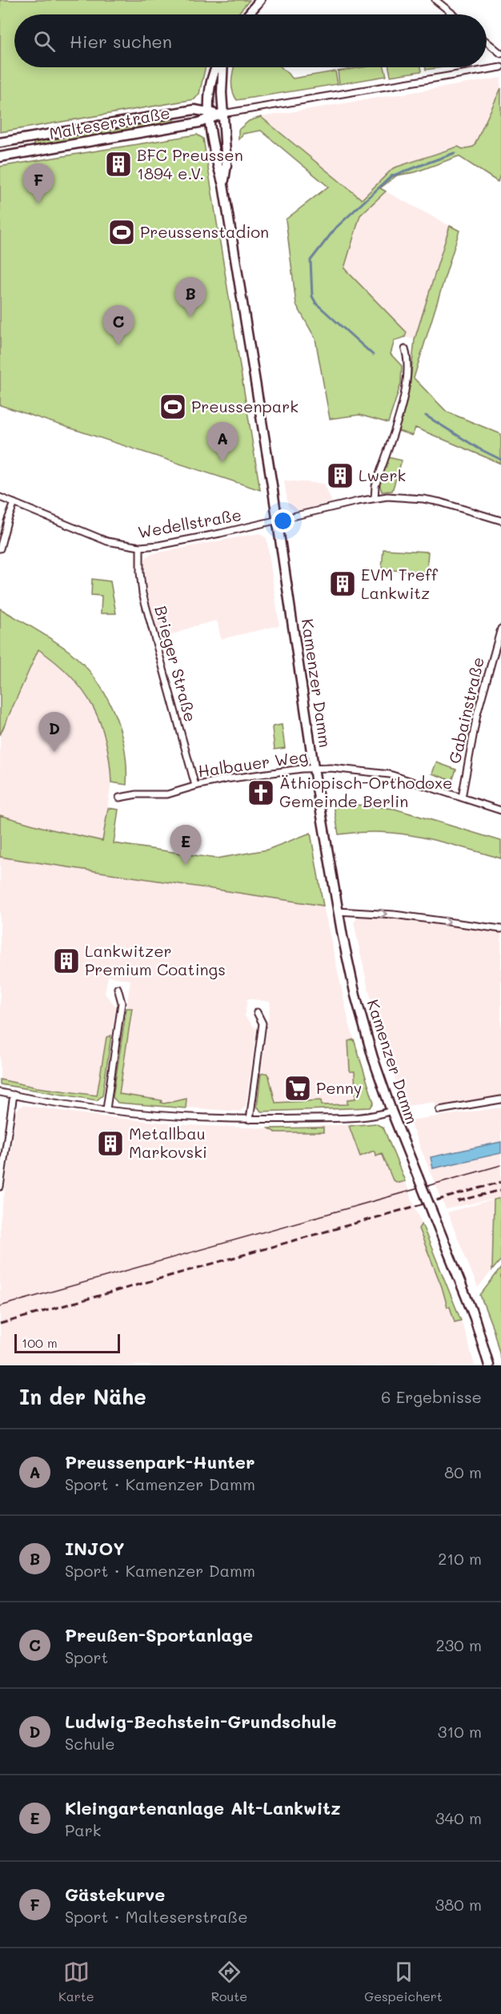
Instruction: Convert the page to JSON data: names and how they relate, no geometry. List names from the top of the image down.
{
  "streets": {
    "main road": ["Malteserstraße", "Kamenzer Damm"],
    "street": [
      "Wedellstraße",
      "Brieger Straße",
      "Gabainstraße",
      "Halbauer Weg"
    ]
  },
  "crossings": [
    ["Malteserstraße", "Kamenzer Damm"],
    ["Wedellstraße", "Brieger Straße"],
    ["Wedellstraße", "Kamenzer Damm"],
    ["Brieger Straße", "Halbauer Weg"],
    ["Kamenzer Damm", "Halbauer Weg"],
    ["Gabainstraße", "Halbauer Weg"]
  ],
  "places": {
    "building": [
      "BFC Preussen 1894 e.V.",
      "Lwerk",
      "EVM Treff Lankwitz",
      "Lankwitzer Premium Coatings",
      "Metallbau Markovski"
    ],
    "sports": ["Preussenstadion", "Preussenpark"],
    "church": ["Äthiopisch-Orthodoxe Gemeinde Berlin"],
    "supermarket": ["Penny"]
  },
  "scale_bar": "100 m",
  "page": {
    "search": "Hier suchen",
    "pins": [
      "F",
      "B",
      "C",
      "A",
      "D",
      "E"
    ],
    "scale": "100 m",
    "heading": ["In der Nähe", "6 Ergebnisse"],
    "list": [
      {
        "mark": "A",
        "name": "Preussenpark-Hunter",
        "note": "Sport · Kamenzer Damm",
        "value": "80 m"
      },
      {
        "mark": "B",
        "name": "INJOY",
        "note": "Sport · Kamenzer Damm",
        "value": "210 m"
      },
      {
        "mark": "C",
        "name": "Preußen-Sportanlage",
        "note": "Sport",
        "value": "230 m"
      },
      {
        "mark": "D",
        "name": "Ludwig-Bechstein-Grundschule",
        "note": "Schule",
        "value": "310 m"
      },
      {
        "mark": "E",
        "name": "Kleingartenanlage Alt-Lankwitz",
        "note": "Park",
        "value": "340 m"
      },
      {
        "mark": "F",
        "name": "Gästekurve",
        "note": "Sport · Malteserstraße",
        "value": "380 m"
      }
    ],
    "nav": ["Karte", "Route", "Gespeichert"]
  }
}
